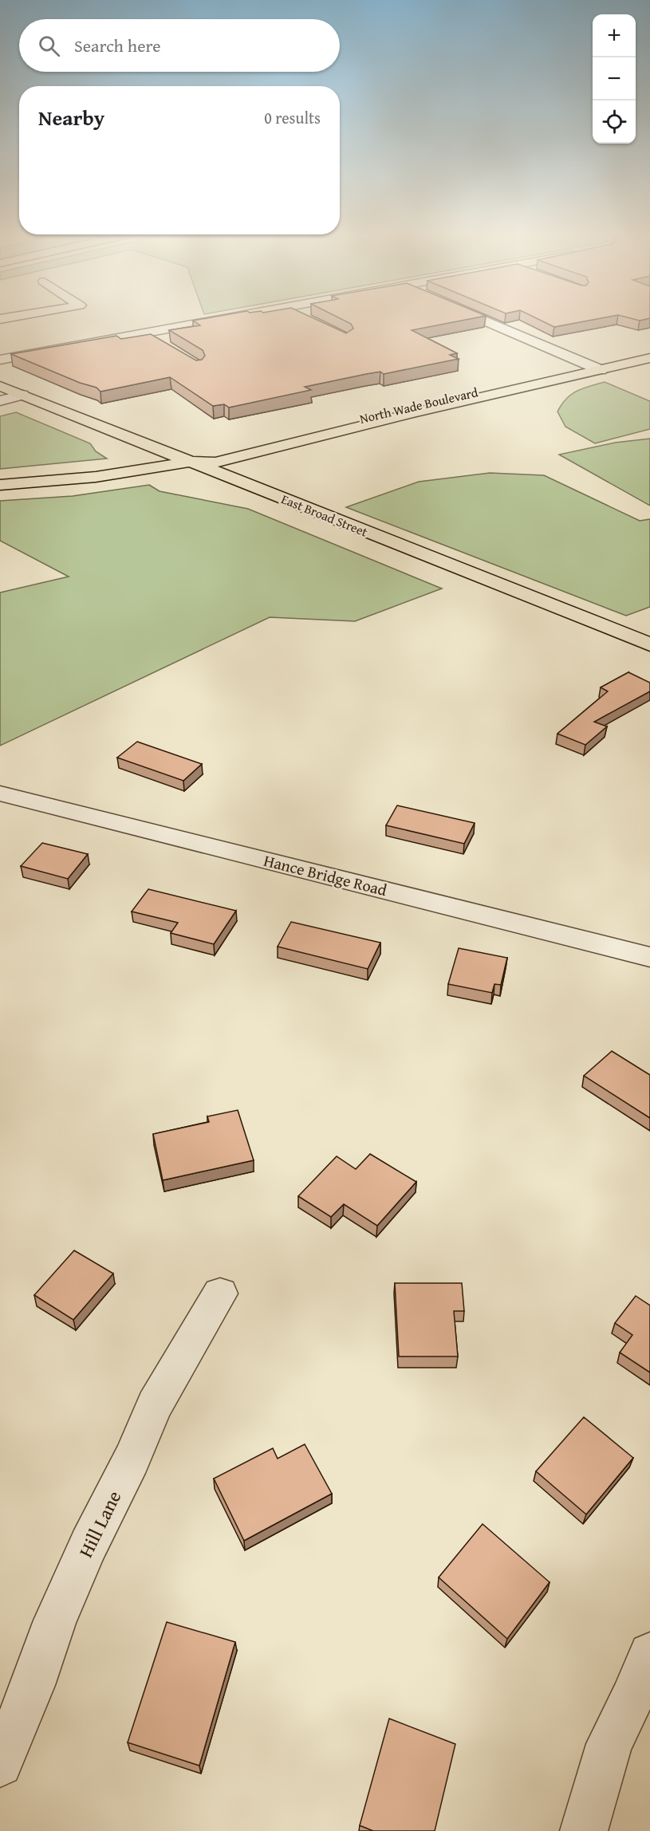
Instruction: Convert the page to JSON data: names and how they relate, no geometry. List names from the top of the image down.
{
  "streets": {
    "main road": ["North Wade Boulevard", "East Broad Street"],
    "street": ["Hance Bridge Road", "Hill Lane"]
  },
  "crossings": [
    ["North Wade Boulevard", "East Broad Street"]
  ],
  "page": {
    "map_buttons": ["+", "−"],
    "search": "Search here",
    "heading": ["Nearby", "0 results"]
  }
}
